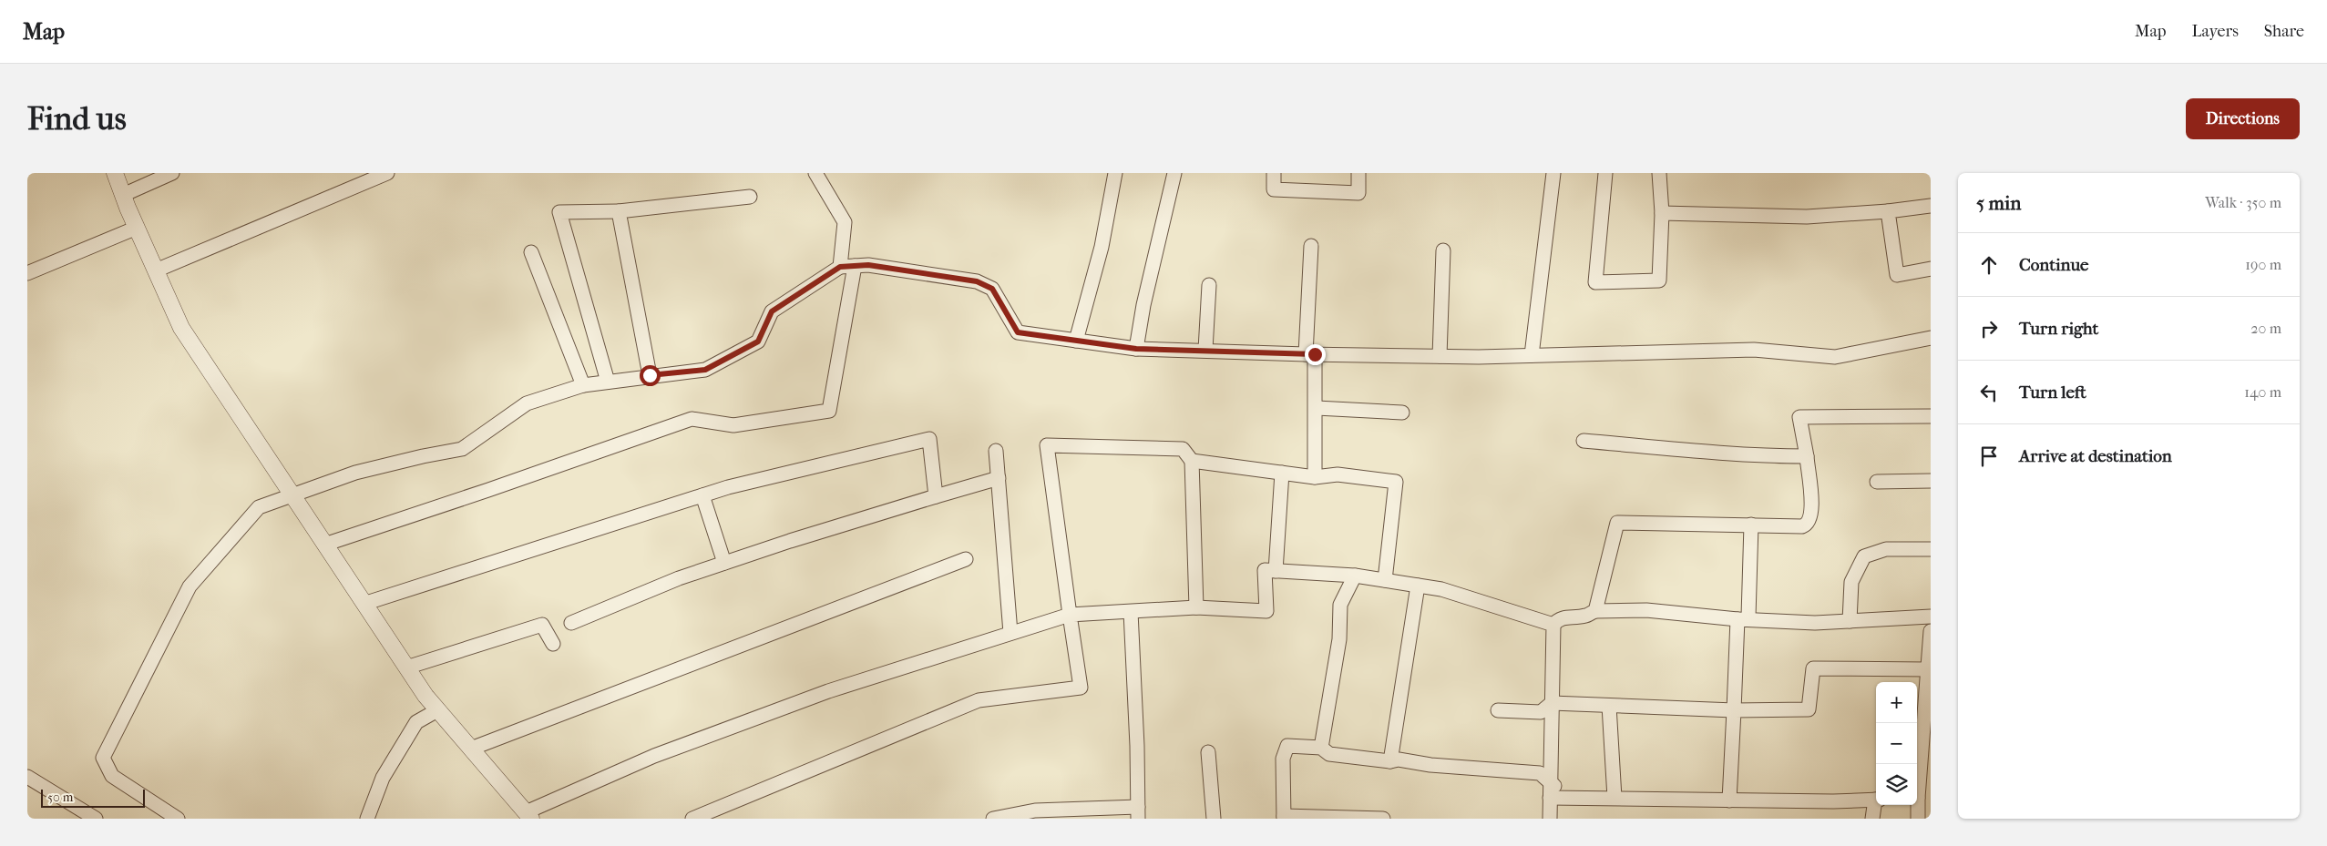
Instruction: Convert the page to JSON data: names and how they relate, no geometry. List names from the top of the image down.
{
  "scale_bar": "50 m",
  "page": {
    "header": "Map",
    "nav": ["Map", "Layers", "Share"],
    "buttons": "Directions",
    "title": "Find us",
    "heading": ["5 min", "Walk · 350 m"],
    "list": [
      ["Continue", "190 m"],
      ["Turn right", "20 m"],
      ["Turn left", "140 m"],
      "Arrive at destination"
    ],
    "map_buttons": ["+", "−"],
    "scale": "50 m"
  }
}
